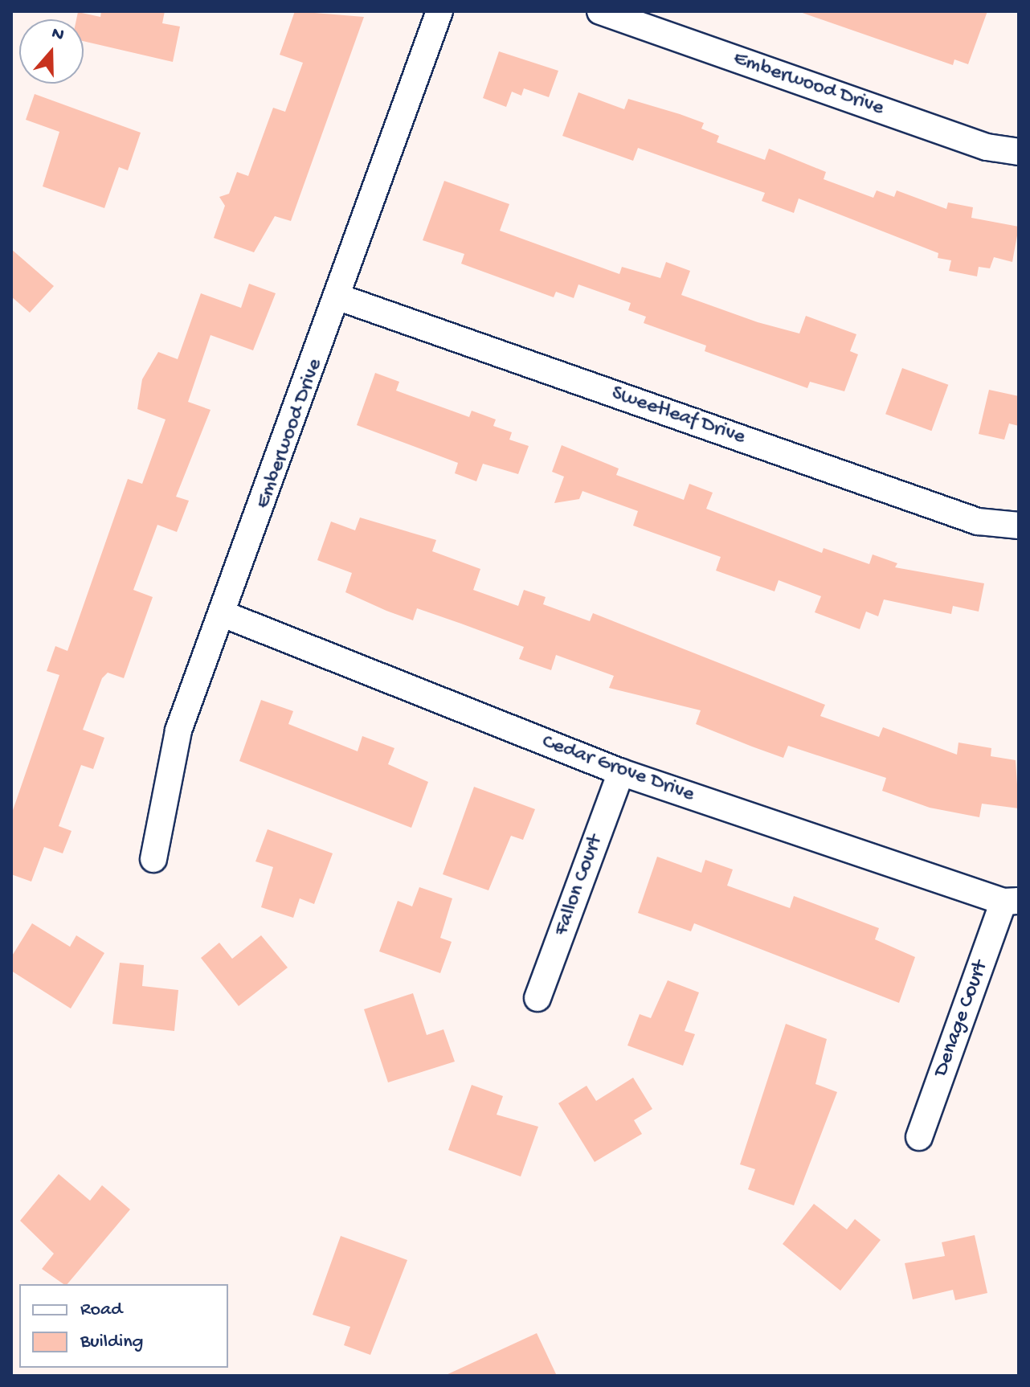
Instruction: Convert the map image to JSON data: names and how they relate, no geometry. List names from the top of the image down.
{
  "streets": {
    "street": [
      "Emberwood Drive",
      "Sweetleaf Drive",
      "Cedar Grove Drive",
      "Fallon Court",
      "Denage Court"
    ]
  },
  "crossings": [
    ["Emberwood Drive", "Sweetleaf Drive"],
    ["Emberwood Drive", "Cedar Grove Drive"],
    ["Cedar Grove Drive", "Fallon Court"],
    ["Cedar Grove Drive", "Denage Court"]
  ],
  "legend": ["Road", "Building"],
  "north": "top"
}
